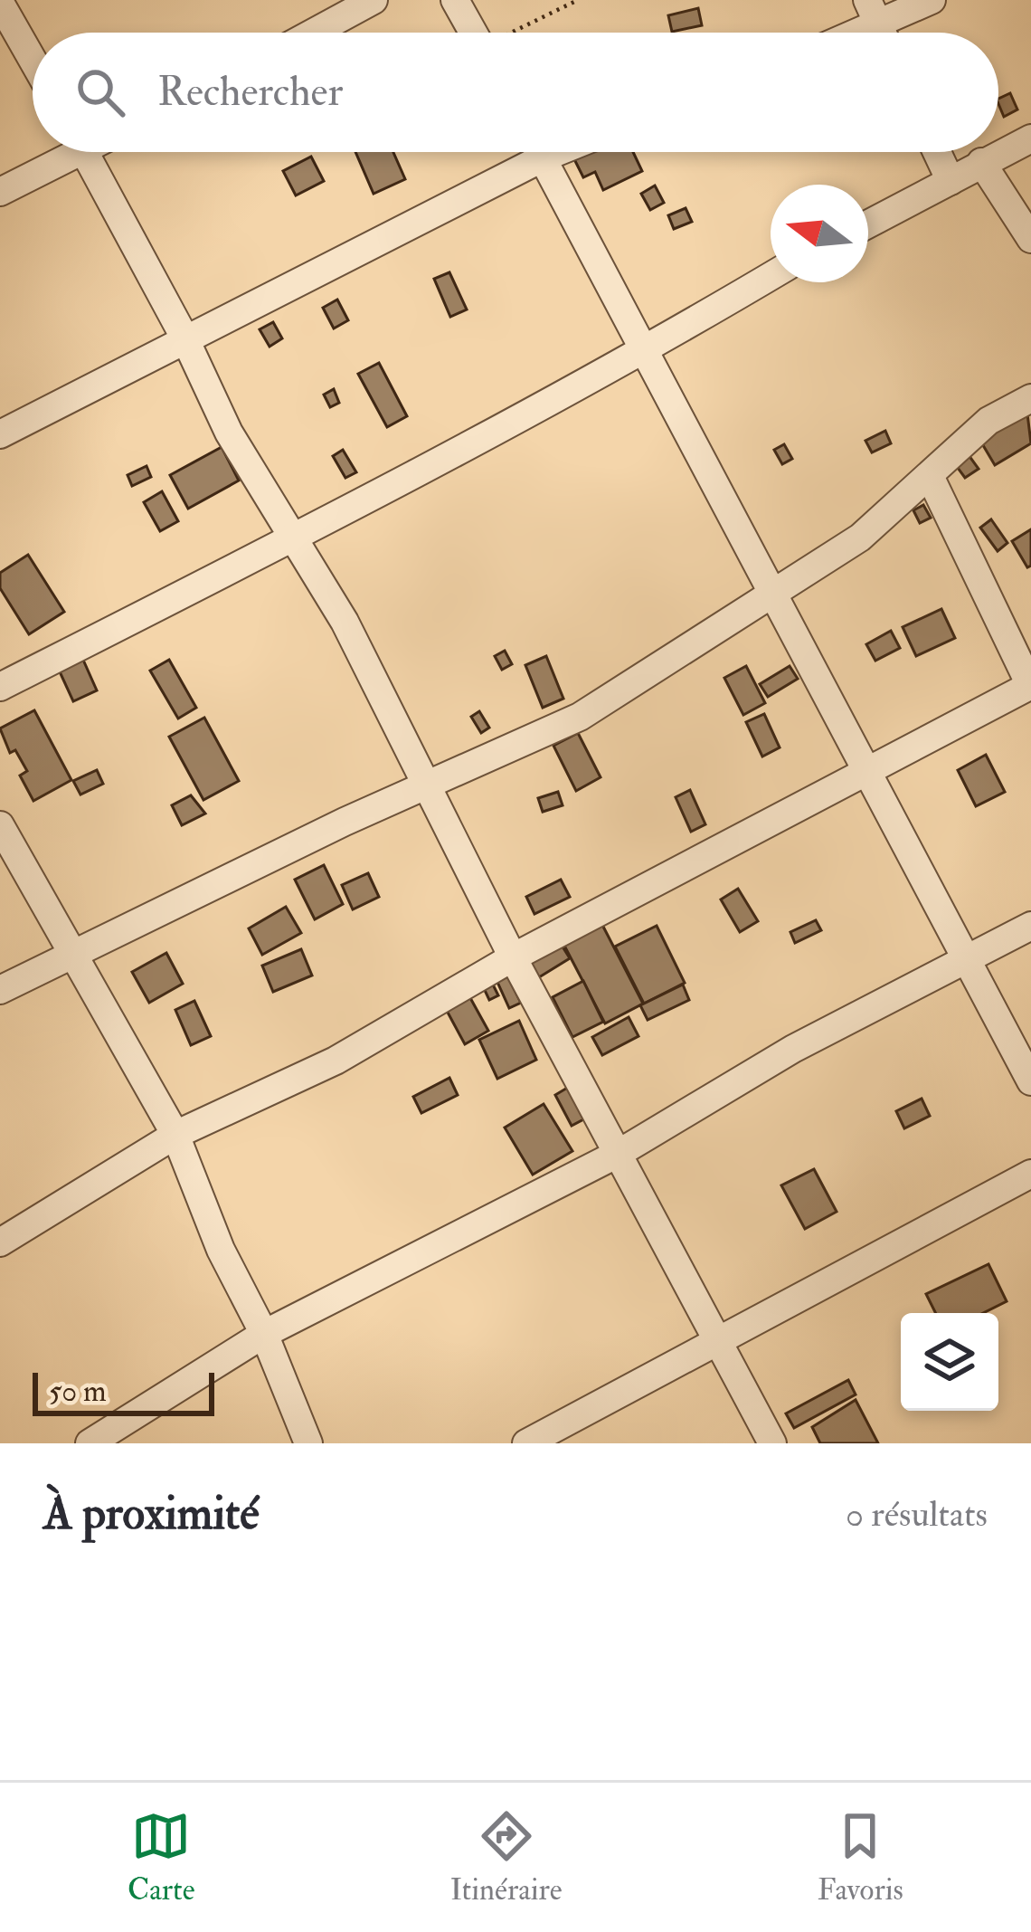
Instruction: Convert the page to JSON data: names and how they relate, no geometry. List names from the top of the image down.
{
  "scale_bar": "50 m",
  "north": "left",
  "page": {
    "search": "Rechercher",
    "scale": "50 m",
    "heading": ["À proximité", "0 résultats"],
    "nav": ["Carte", "Itinéraire", "Favoris"]
  }
}
